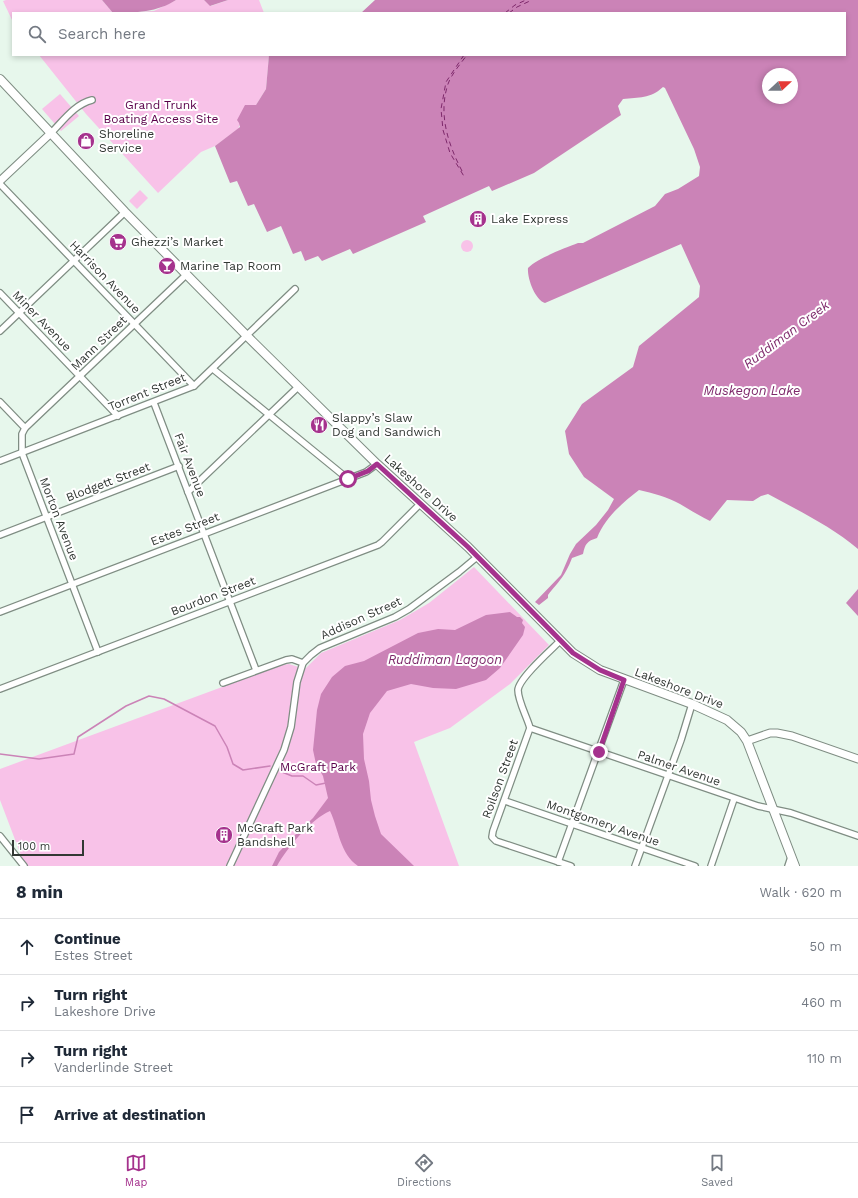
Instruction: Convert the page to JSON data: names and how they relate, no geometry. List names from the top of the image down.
{
  "streets": {
    "main road": ["Lakeshore Drive"],
    "street": [
      "Harrison Avenue",
      "Miner Avenue",
      "Mann Street",
      "Torrent Street",
      "Fair Avenue",
      "Blodgett Street",
      "Morton Avenue",
      "Estes Street",
      "Bourdon Street",
      "Addison Street",
      "Palmer Avenue",
      "Roilson Street",
      "Montgomery Avenue"
    ]
  },
  "crossings": [
    ["Harrison Avenue", "Mann Street"],
    ["Harrison Avenue", "Torrent Street"],
    ["Miner Avenue", "Mann Street"],
    ["Miner Avenue", "Torrent Street"],
    ["Mann Street", "Lakeshore Drive"],
    ["Mann Street", "Morton Avenue"],
    ["Torrent Street", "Fair Avenue"],
    ["Torrent Street", "Lakeshore Drive"],
    ["Torrent Street", "Morton Avenue"],
    ["Fair Avenue", "Blodgett Street"],
    ["Fair Avenue", "Estes Street"],
    ["Fair Avenue", "Bourdon Street"],
    ["Blodgett Street", "Morton Avenue"],
    ["Lakeshore Drive", "Estes Street"],
    ["Lakeshore Drive", "Bourdon Street"],
    ["Lakeshore Drive", "Addison Street"],
    ["Morton Avenue", "Estes Street"],
    ["Morton Avenue", "Bourdon Street"],
    ["Palmer Avenue", "Roilson Street"],
    ["Roilson Street", "Montgomery Avenue"]
  ],
  "water": ["Ruddiman Creek", "Muskegon Lake", "Ruddiman Lagoon"],
  "parks": ["Grand Trunk Boating Access Site", "McGraft Park"],
  "places": {
    "shop": ["Shoreline Service"],
    "building": ["Lake Express", "McGraft Park Bandshell"],
    "supermarket": ["Ghezzi’s Market"],
    "bar": ["Marine Tap Room"],
    "restaurant": ["Slappy’s Slaw Dog and Sandwich"]
  },
  "scale_bar": "100 m",
  "north": "right",
  "page": {
    "search": "Search here",
    "scale": "100 m",
    "heading": ["8 min", "Walk · 620 m"],
    "list": [
      ["Continue", "Estes Street", "50 m"],
      ["Turn right", "Lakeshore Drive", "460 m"],
      ["Turn right", "Vanderlinde Street", "110 m"],
      "Arrive at destination"
    ],
    "nav": ["Map", "Directions", "Saved"]
  }
}
